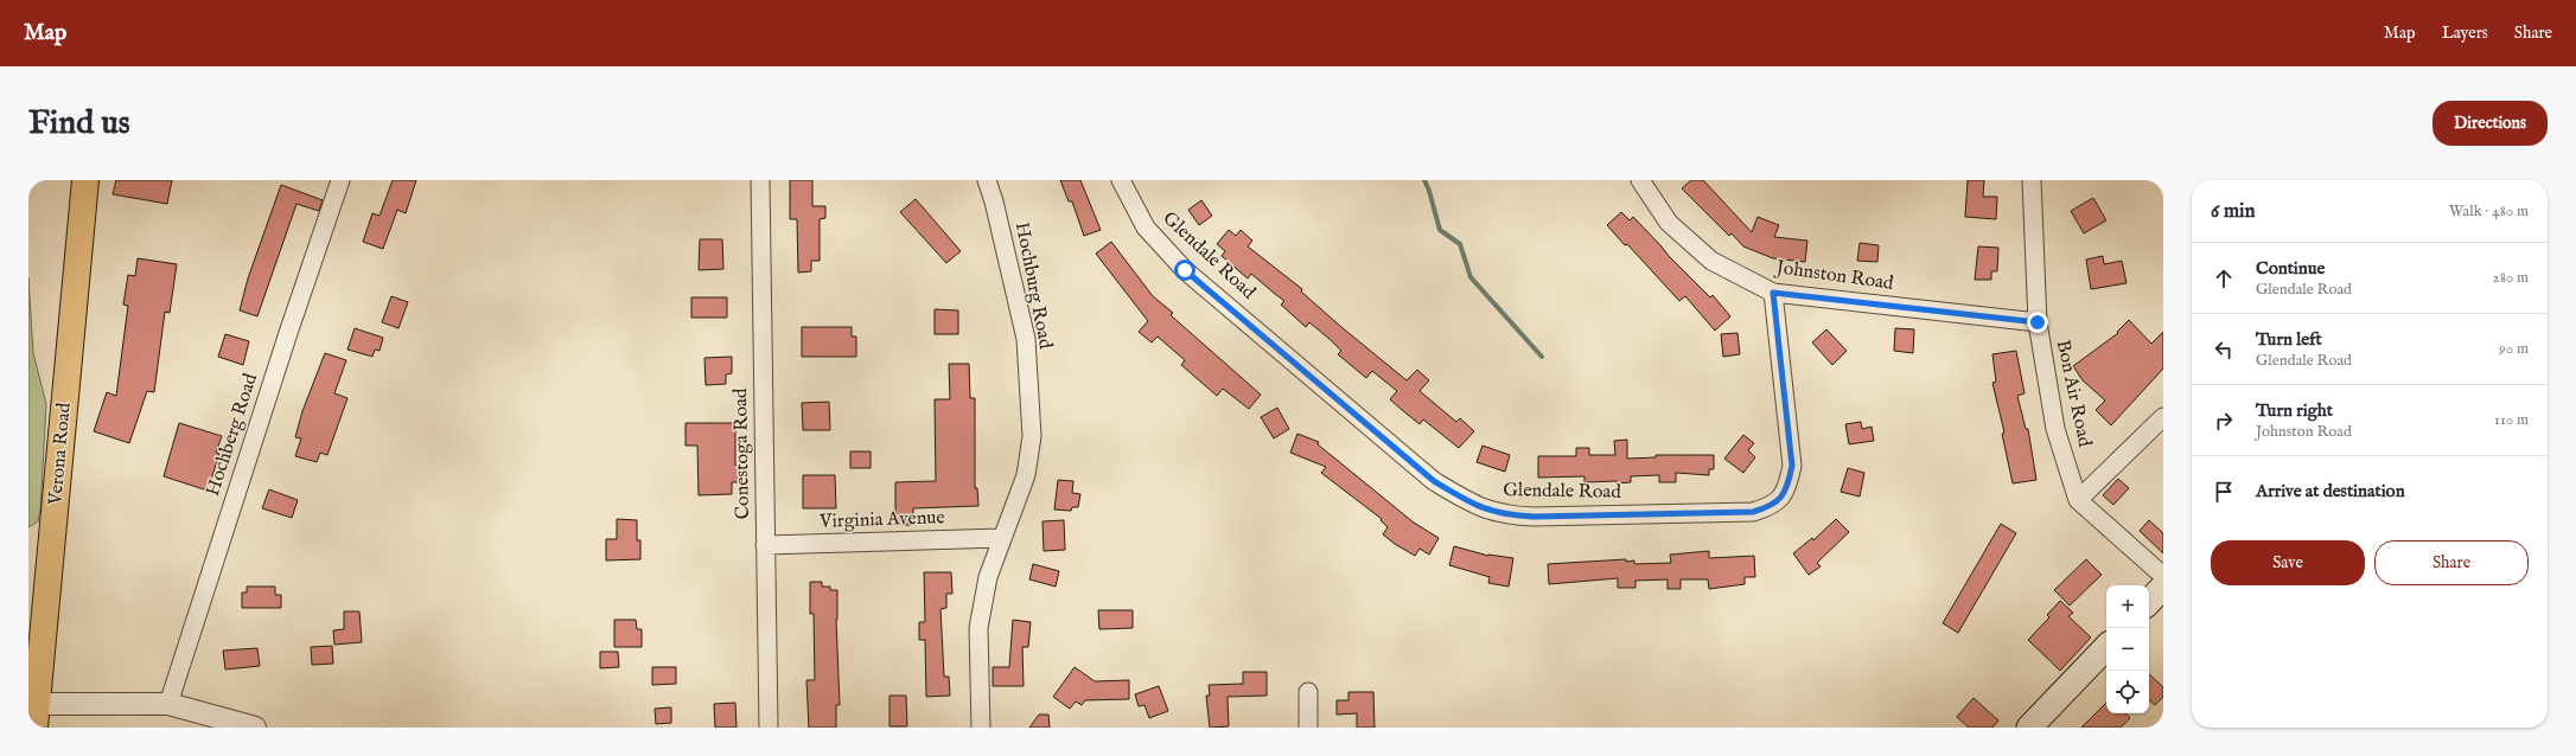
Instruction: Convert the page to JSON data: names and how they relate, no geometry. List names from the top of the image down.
{
  "streets": {
    "main road": ["Verona Road"],
    "street": [
      "Glendale Road",
      "Johnston Road",
      "Hochburg Road",
      "Bon Air Road",
      "Hochberg Road",
      "Conestoga Road",
      "Virginia Avenue"
    ]
  },
  "crossings": [
    ["Glendale Road", "Johnston Road"],
    ["Johnston Road", "Bon Air Road"],
    ["Hochburg Road", "Virginia Avenue"],
    ["Conestoga Road", "Virginia Avenue"]
  ],
  "page": {
    "header": "Map",
    "nav": ["Map", "Layers", "Share"],
    "buttons": [
      "Directions",
      ["Save", "Share"]
    ],
    "title": "Find us",
    "heading": ["6 min", "Walk · 480 m"],
    "list": [
      ["Continue", "Glendale Road", "280 m"],
      ["Turn left", "Glendale Road", "90 m"],
      ["Turn right", "Johnston Road", "110 m"],
      "Arrive at destination"
    ],
    "map_buttons": ["+", "−"]
  }
}
